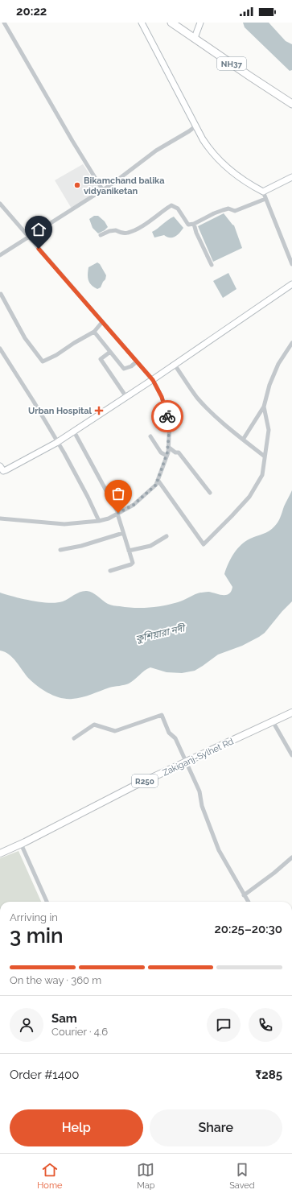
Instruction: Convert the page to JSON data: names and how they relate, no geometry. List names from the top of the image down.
{
  "streets": {
    "highway": ["NH37"],
    "main road": ["Zakiganj-Sylhet Rd", "R250"]
  },
  "water": ["কুশিয়ারা নদী"],
  "places": {
    "other": ["Bikamchand balika vidyaniketan"],
    "health": ["Urban Hospital"]
  },
  "page": {
    "status": "20:22",
    "heading": ["3 min", "Arriving in", "20:25–20:30"],
    "panel": [
      "Sam",
      "Courier · 4.6",
      "Order #1400",
      "₹285"
    ],
    "bar": "On the way · 360 m",
    "buttons": ["Help", "Share"],
    "tabs": ["Home", "Map", "Saved"]
  }
}
